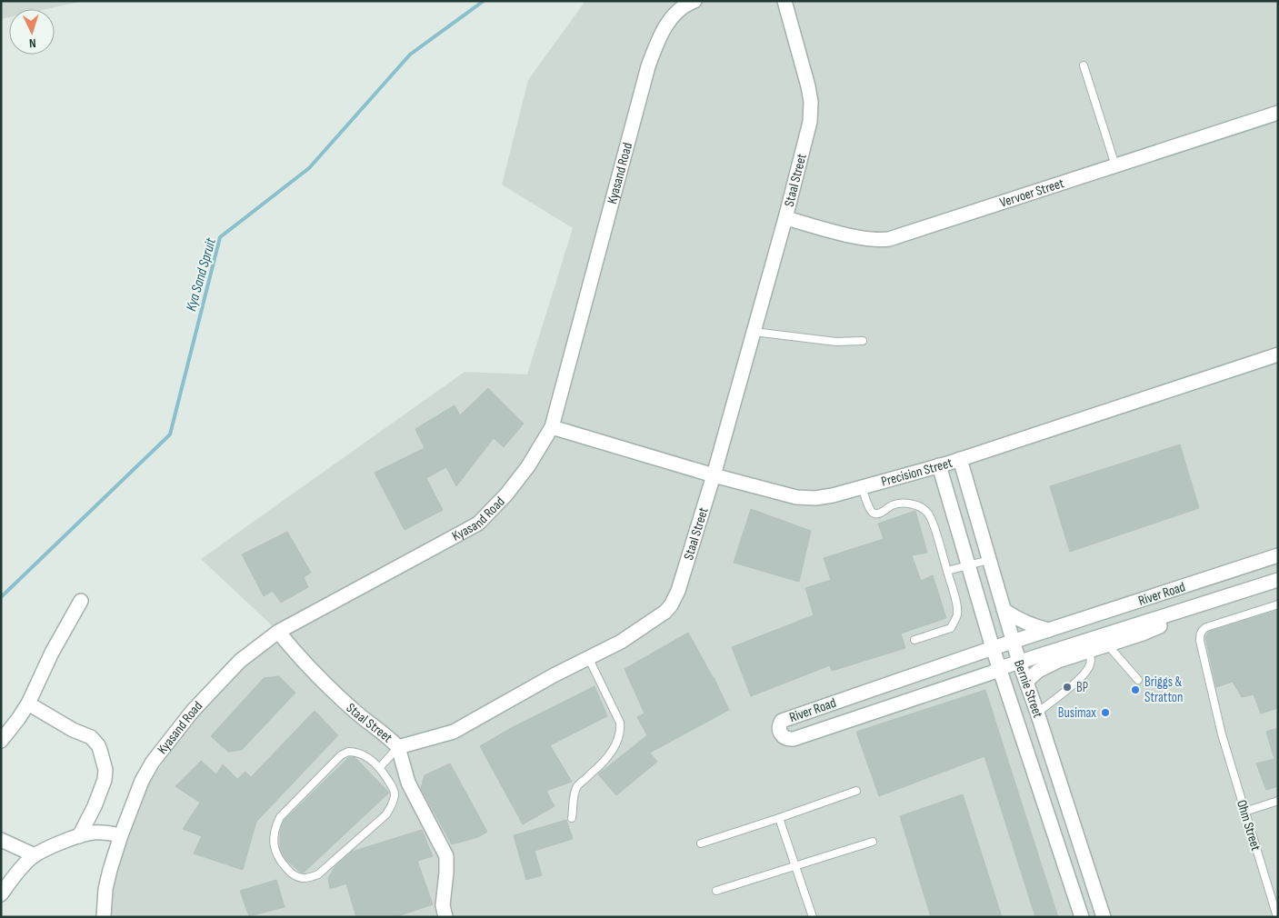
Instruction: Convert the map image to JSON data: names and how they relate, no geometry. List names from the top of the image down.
{
  "streets": {
    "street": [
      "Kyasand Road",
      "Staal Street",
      "Vervoer Street",
      "Precision Street",
      "River Road",
      "Bernie Street"
    ],
    "lane": ["Ohm Street"]
  },
  "crossings": [
    ["Kyasand Road", "Staal Street"],
    ["Kyasand Road", "Precision Street"],
    ["Staal Street", "Vervoer Street"],
    ["Staal Street", "Precision Street"],
    ["Precision Street", "Bernie Street"],
    ["River Road", "Bernie Street"]
  ],
  "water": ["Kya Sand Spruit"],
  "places": ["BP", "Briggs & Stratton", "Busimax"],
  "north": "bottom"
}
